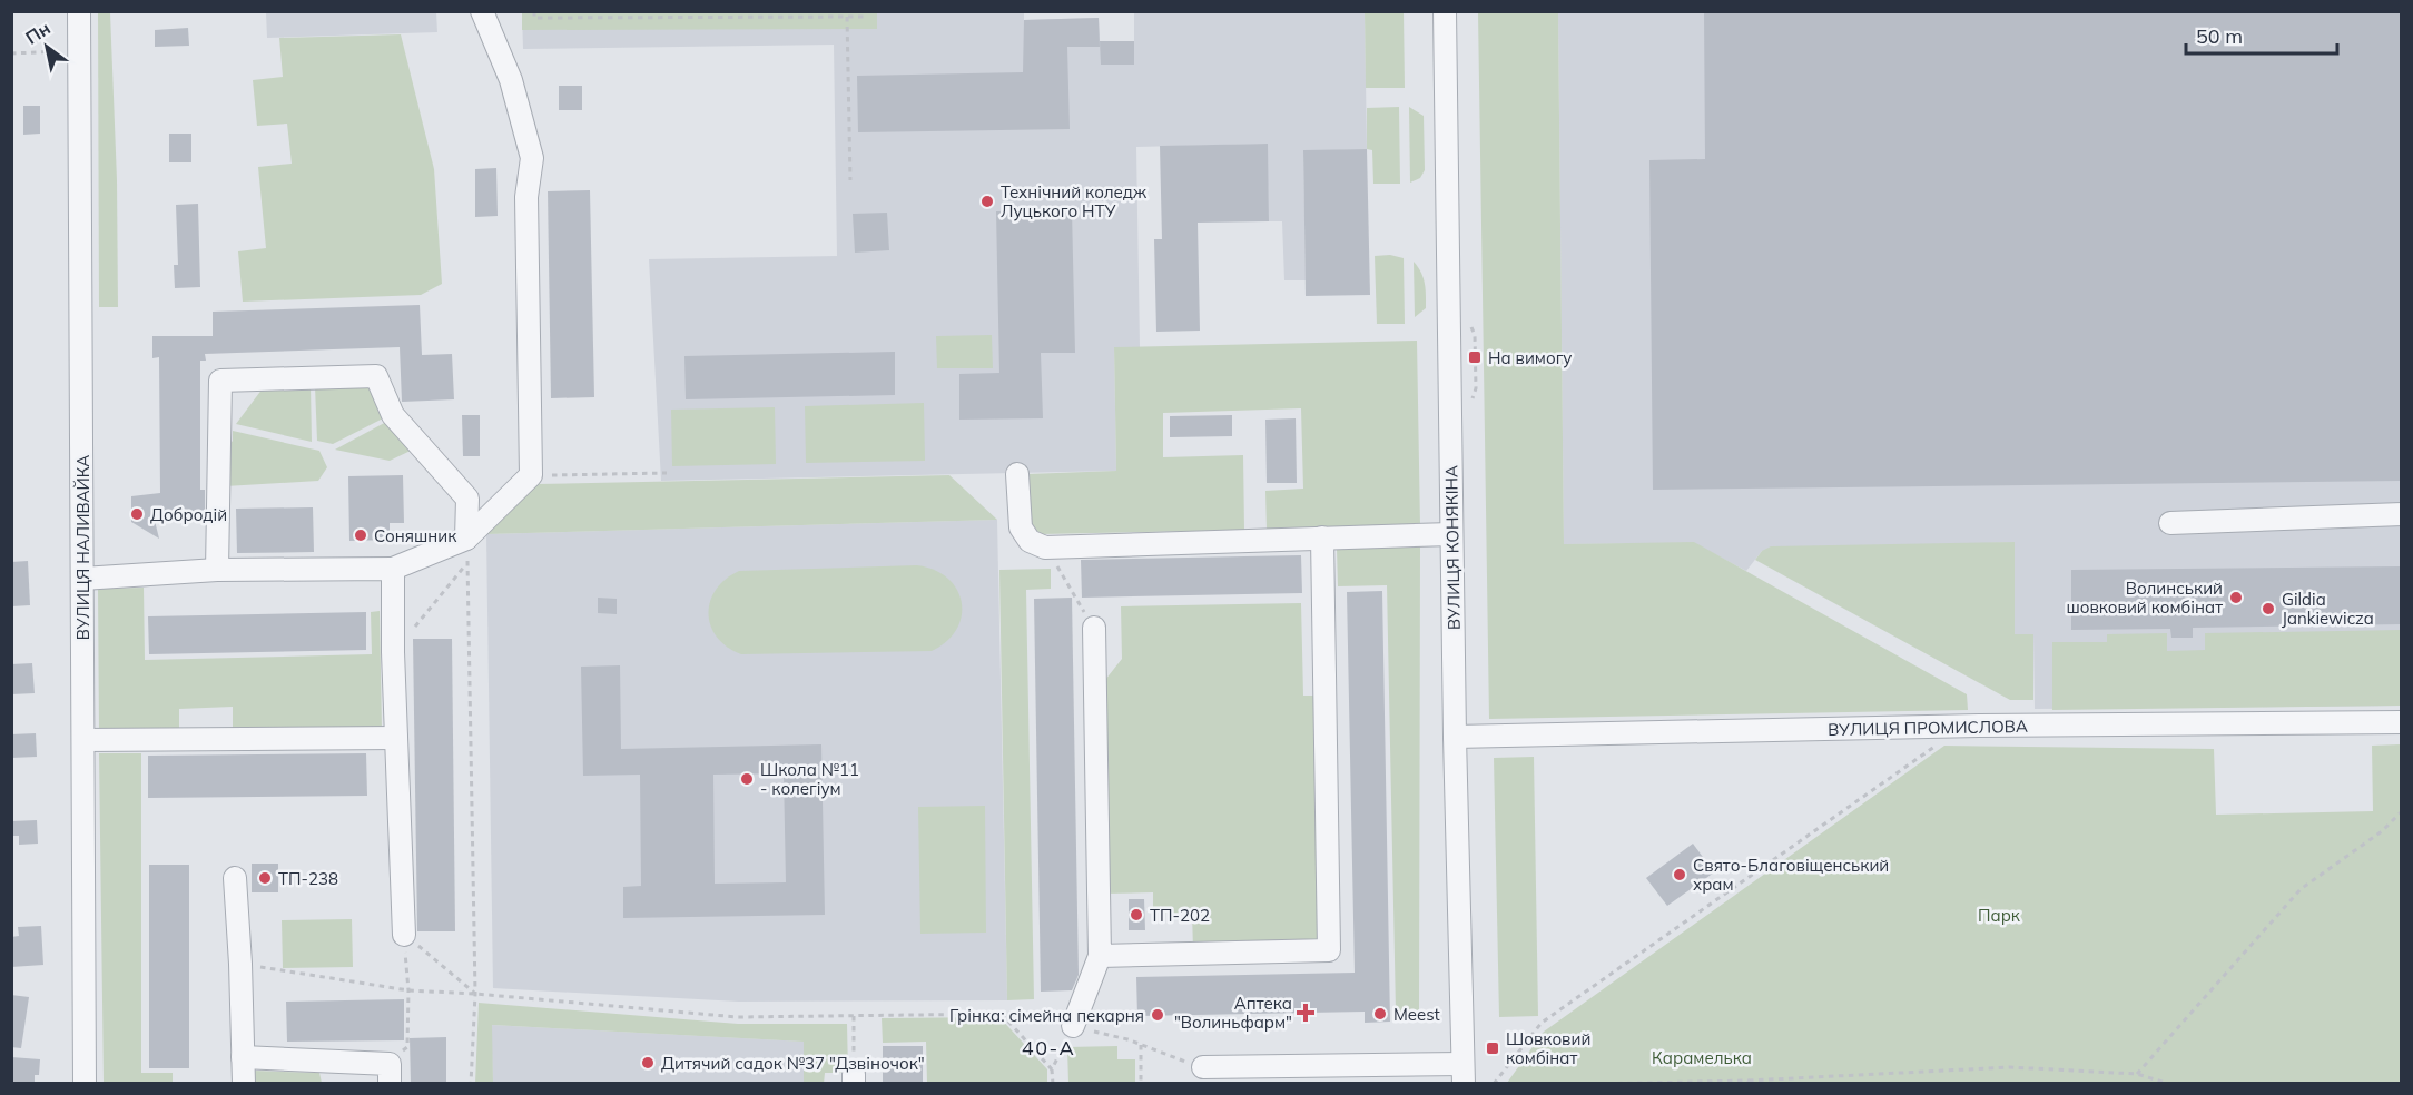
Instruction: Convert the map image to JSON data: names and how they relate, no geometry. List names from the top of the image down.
{
  "streets": {
    "street": ["ВУЛИЦЯ НАЛИВАЙКА", "ВУЛИЦЯ КОНЯКІНА", "ВУЛИЦЯ ПРОМИСЛОВА"]
  },
  "crossings": [
    ["ВУЛИЦЯ КОНЯКІНА", "ВУЛИЦЯ ПРОМИСЛОВА"]
  ],
  "districts": ["40-А"],
  "parks": ["Парк", "Карамелька"],
  "places": {
    "other": [
      "Технічний коледж Луцького НТУ",
      "Добродій",
      "Соняшник",
      "Волинський шовковий комбінат",
      "Gildia Jankiewicza",
      "Школа №11 - колегіум",
      "Свято-Благовіщенський храм",
      "ТП-238",
      "ТП-202",
      "Meest",
      "Грінка: сімейна пекарня",
      "Дитячий садок №37 \"Дзвіночок\""
    ],
    "transit": ["На вимогу", "Шовковий комбінат"],
    "health": ["Аптека \"Волиньфарм\""]
  },
  "scale_bar": "50 m",
  "north": "top left"
}
